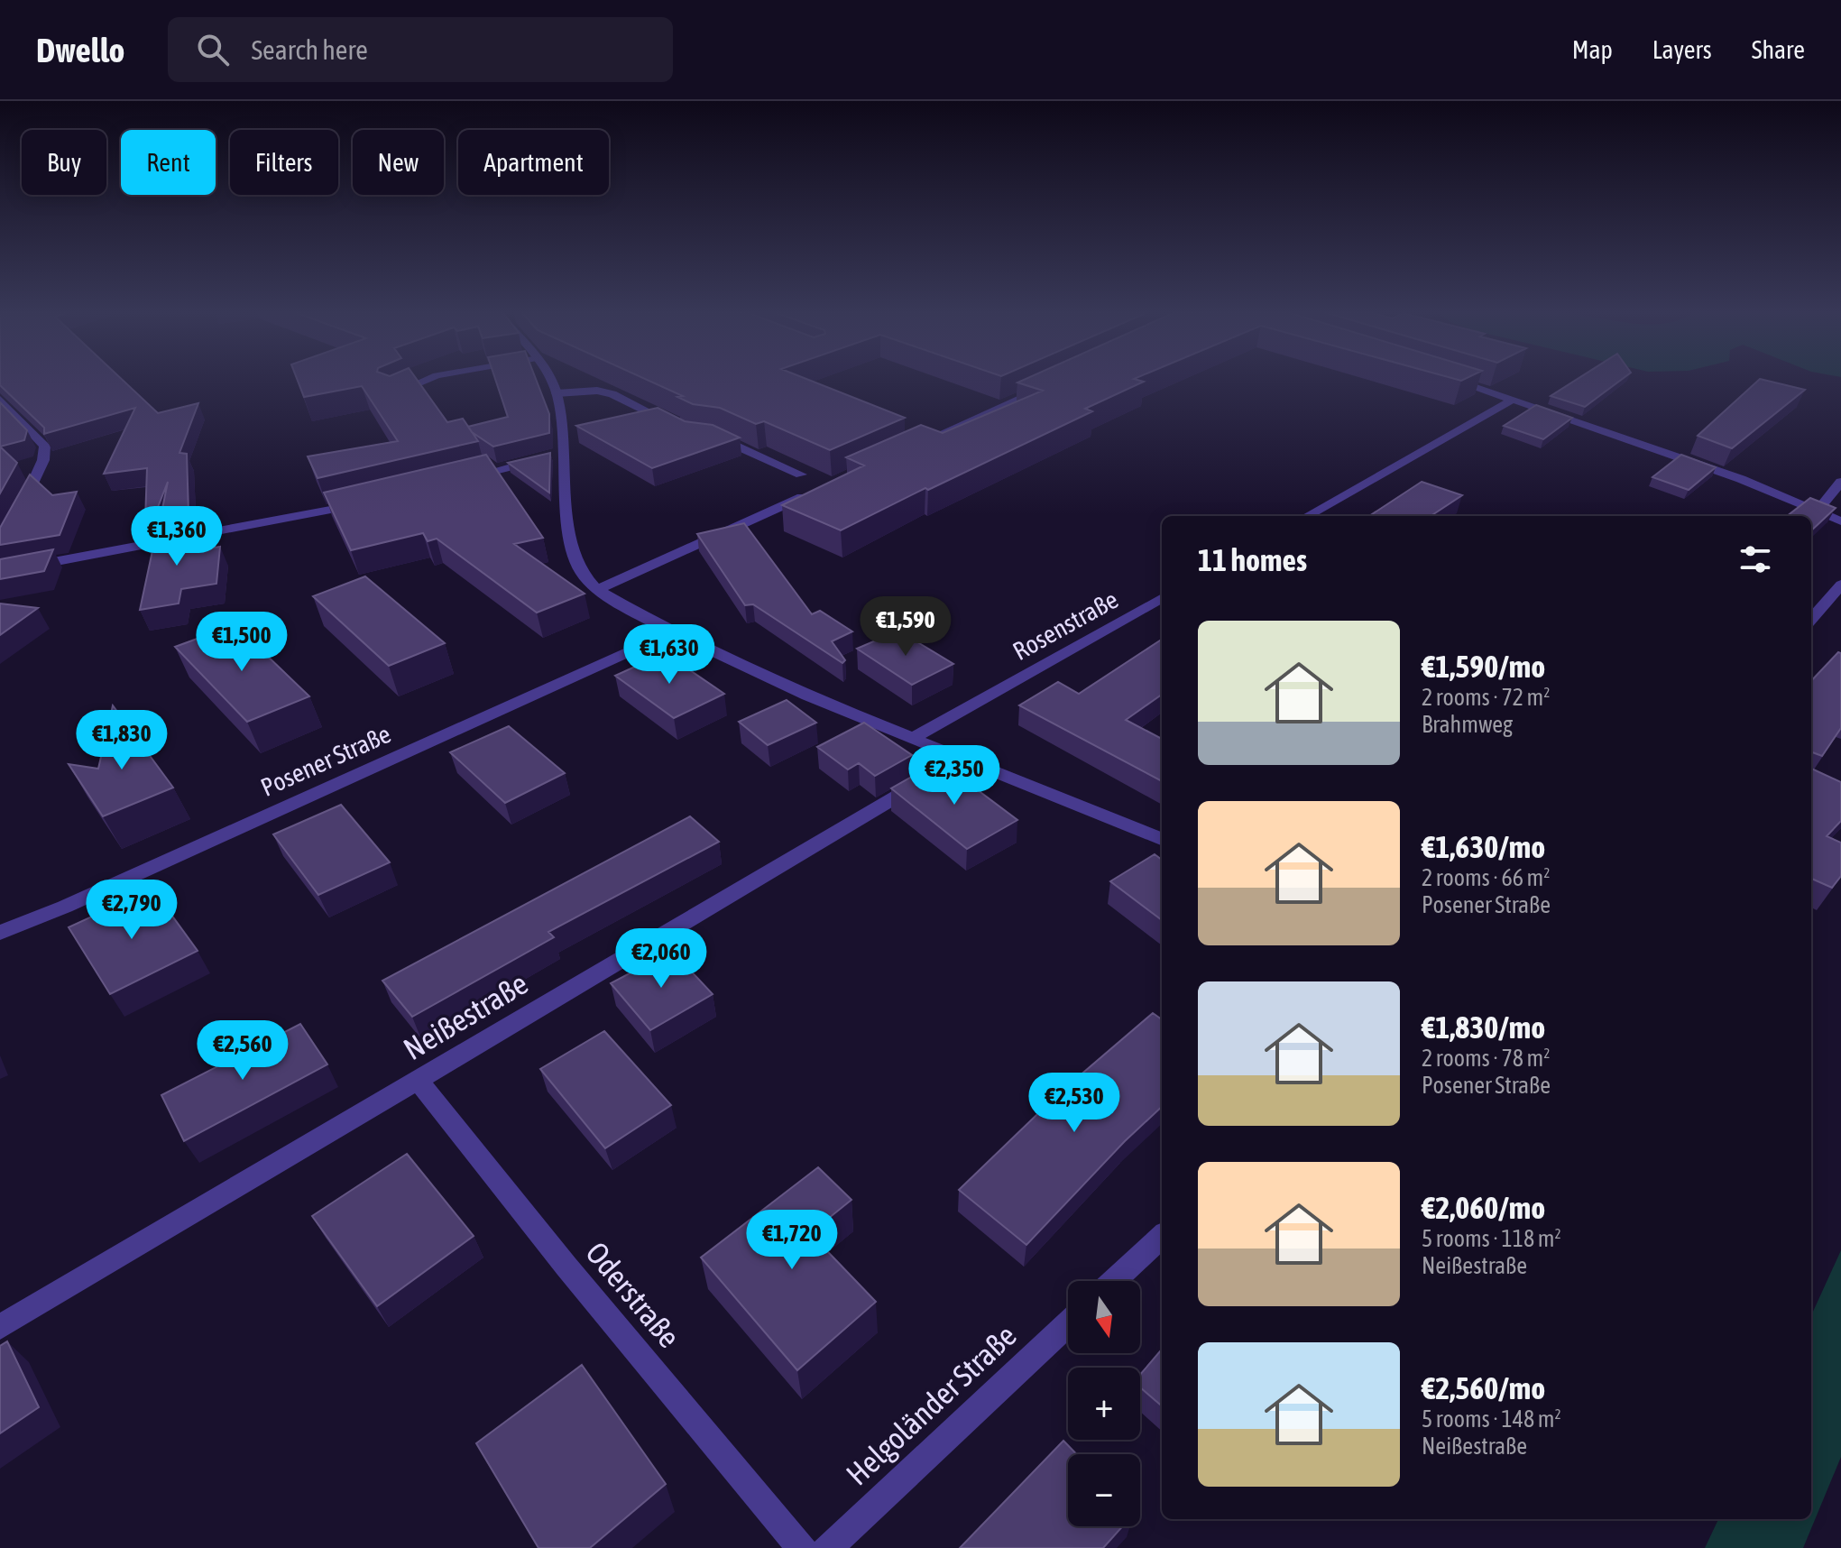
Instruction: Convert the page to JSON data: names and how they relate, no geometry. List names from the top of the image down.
{
  "streets": {
    "street": [
      "Rosenstraße",
      "Posener Straße",
      "Neißestraße",
      "Oderstraße",
      "Helgoländer Straße"
    ]
  },
  "crossings": [
    ["Neißestraße", "Oderstraße"]
  ],
  "north": "bottom",
  "page": {
    "header": "Dwello",
    "search": "Search here",
    "nav": ["Map", "Layers", "Share"],
    "chip": [
      "Buy",
      "Rent",
      "Filters",
      "New",
      "Apartment"
    ],
    "price": [
      "€1,360",
      "€1,590",
      "€1,500",
      "€1,630",
      "€1,830",
      "€2,350",
      "€2,790",
      "€2,060",
      "€2,560",
      "€2,530",
      "€1,720"
    ],
    "heading": "11 homes",
    "list": [
      {
        "name": "€1,590/mo",
        "note": "2 rooms · 72 m² · Brahmweg"
      },
      {
        "name": "€1,630/mo",
        "note": "2 rooms · 66 m² · Posener Straße"
      },
      {
        "name": "€1,830/mo",
        "note": "2 rooms · 78 m² · Posener Straße"
      },
      {
        "name": "€2,060/mo",
        "note": "5 rooms · 118 m² · Neißestraße"
      },
      {
        "name": "€2,560/mo",
        "note": "5 rooms · 148 m² · Neißestraße"
      }
    ],
    "map_buttons": ["+", "−"]
  }
}
